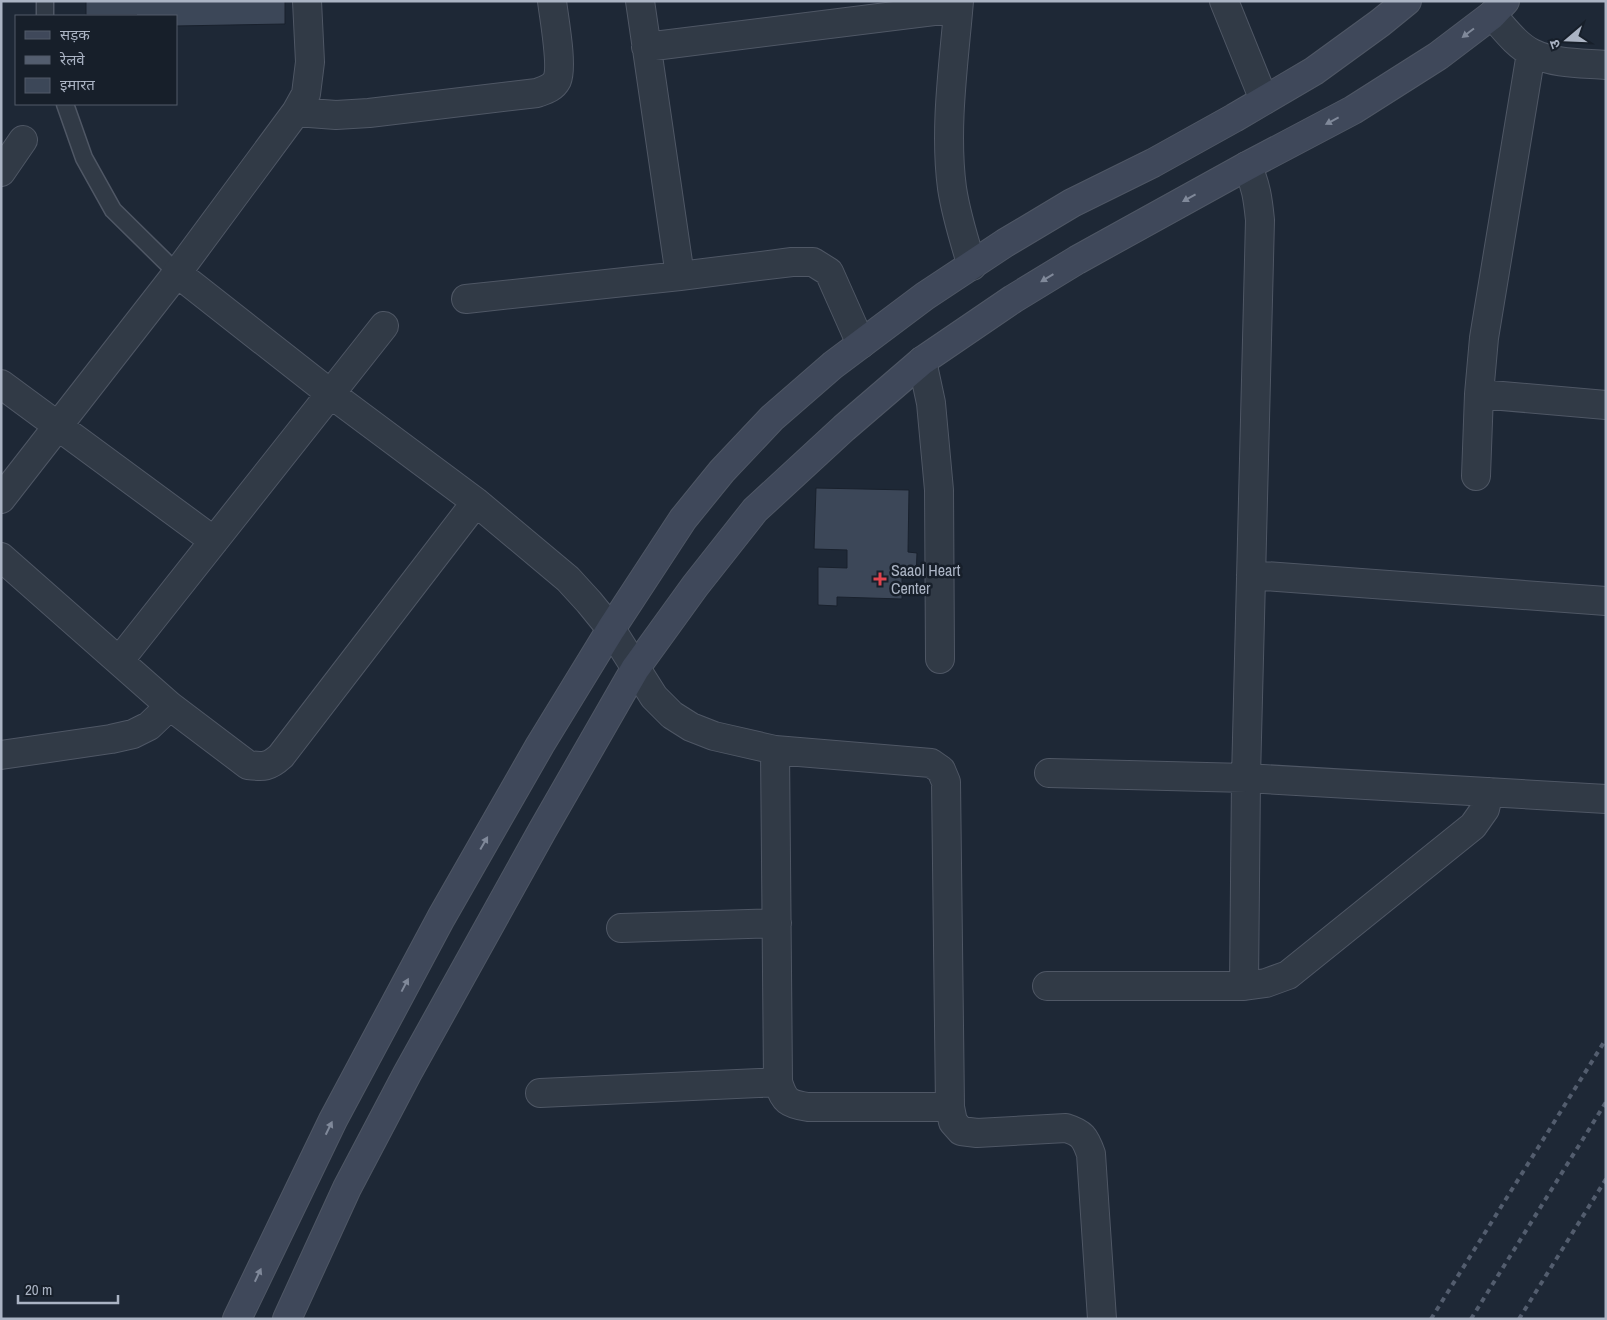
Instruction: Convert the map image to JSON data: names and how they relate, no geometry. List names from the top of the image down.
{
  "places": {
    "health": ["Saaol Heart Center"]
  },
  "legend": ["सड़क", "रेलवे", "इमारत"],
  "scale_bar": "20 m",
  "north": "left"
}
